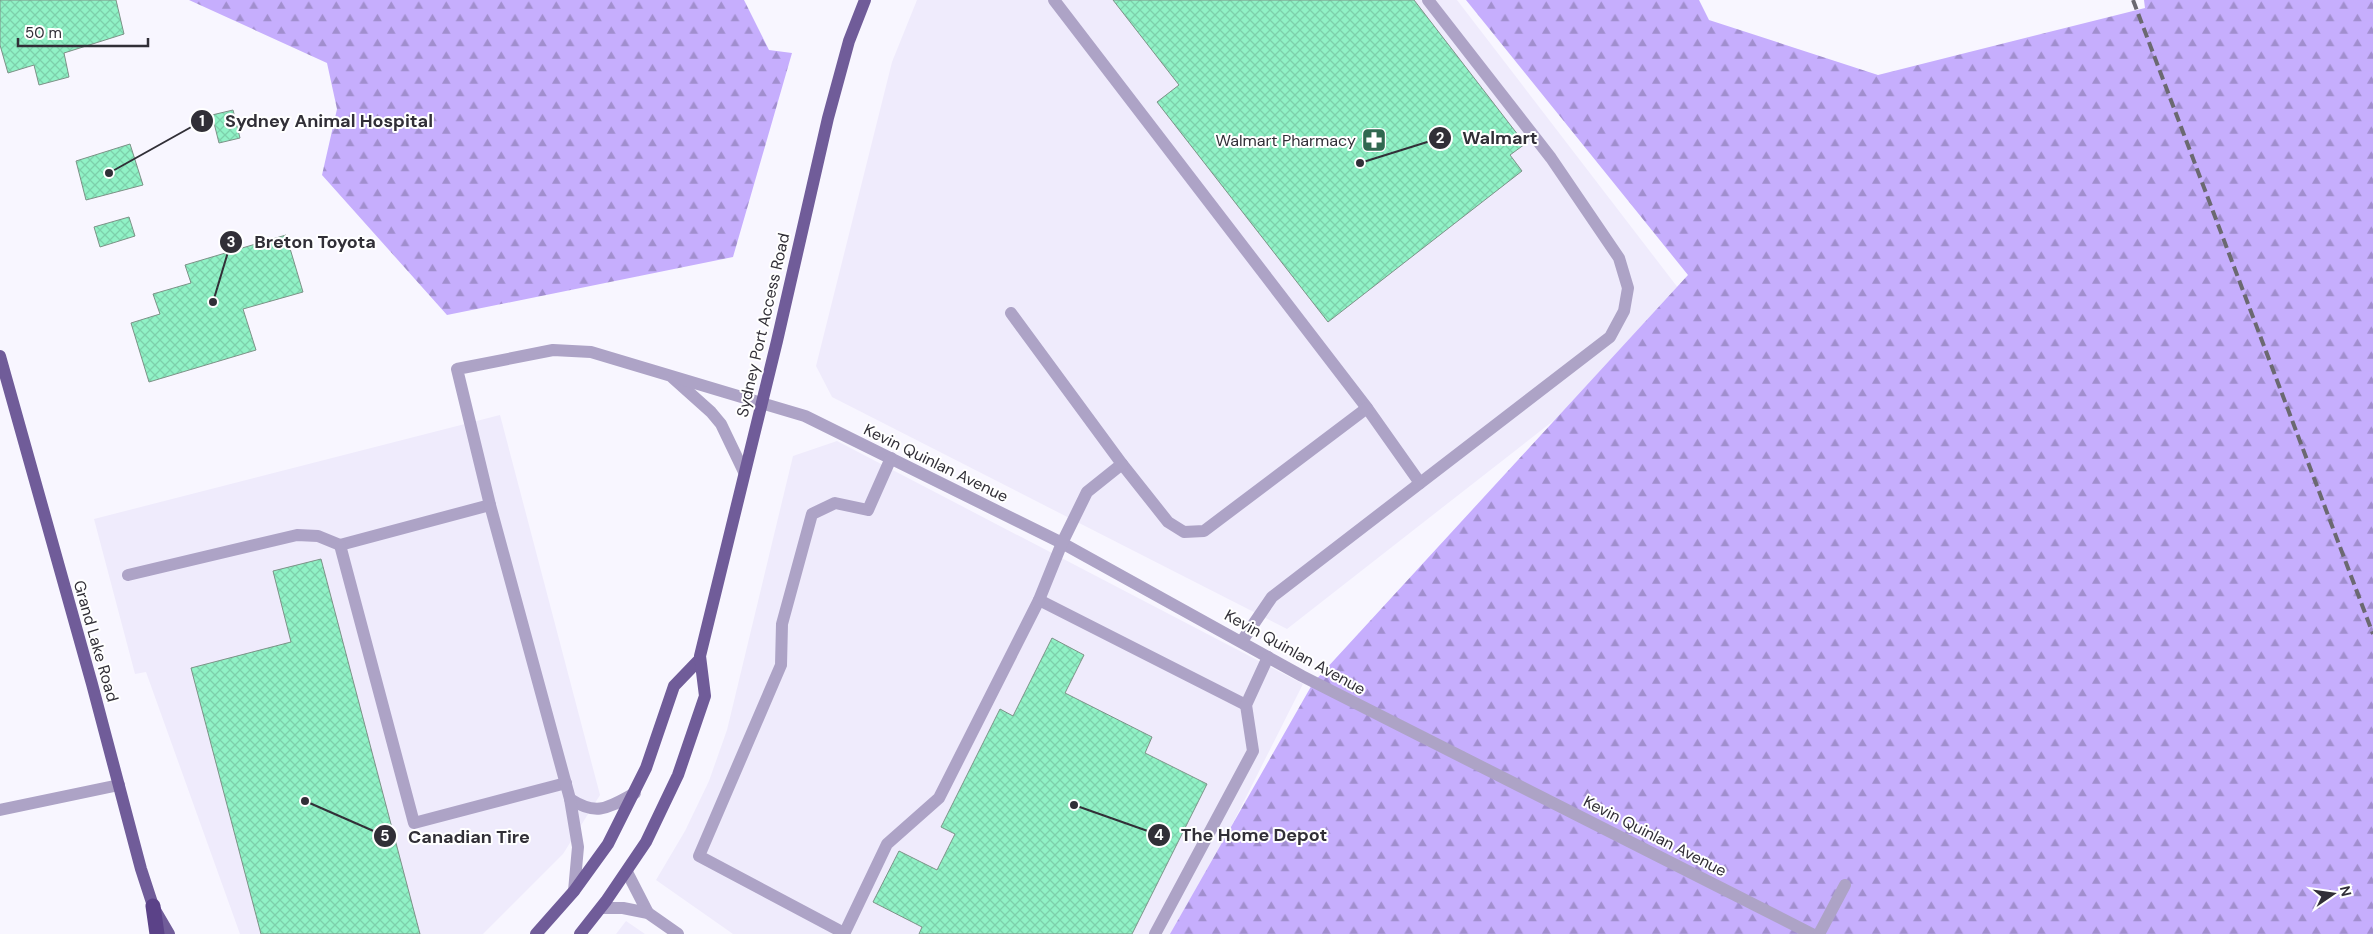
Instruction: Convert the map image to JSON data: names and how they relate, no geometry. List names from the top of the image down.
{
  "streets": {
    "main road": ["Sydney Port Access Road", "Grand Lake Road"],
    "street": ["Kevin Quinlan Avenue"]
  },
  "crossings": [
    ["Sydney Port Access Road", "Kevin Quinlan Avenue"]
  ],
  "places": {
    "pharmacy": ["Walmart Pharmacy"],
    "other": [
      "Walmart",
      "Sydney Animal Hospital",
      "Breton Toyota",
      "Canadian Tire",
      "The Home Depot"
    ]
  },
  "scale_bar": "50 m",
  "north": "right"
}
